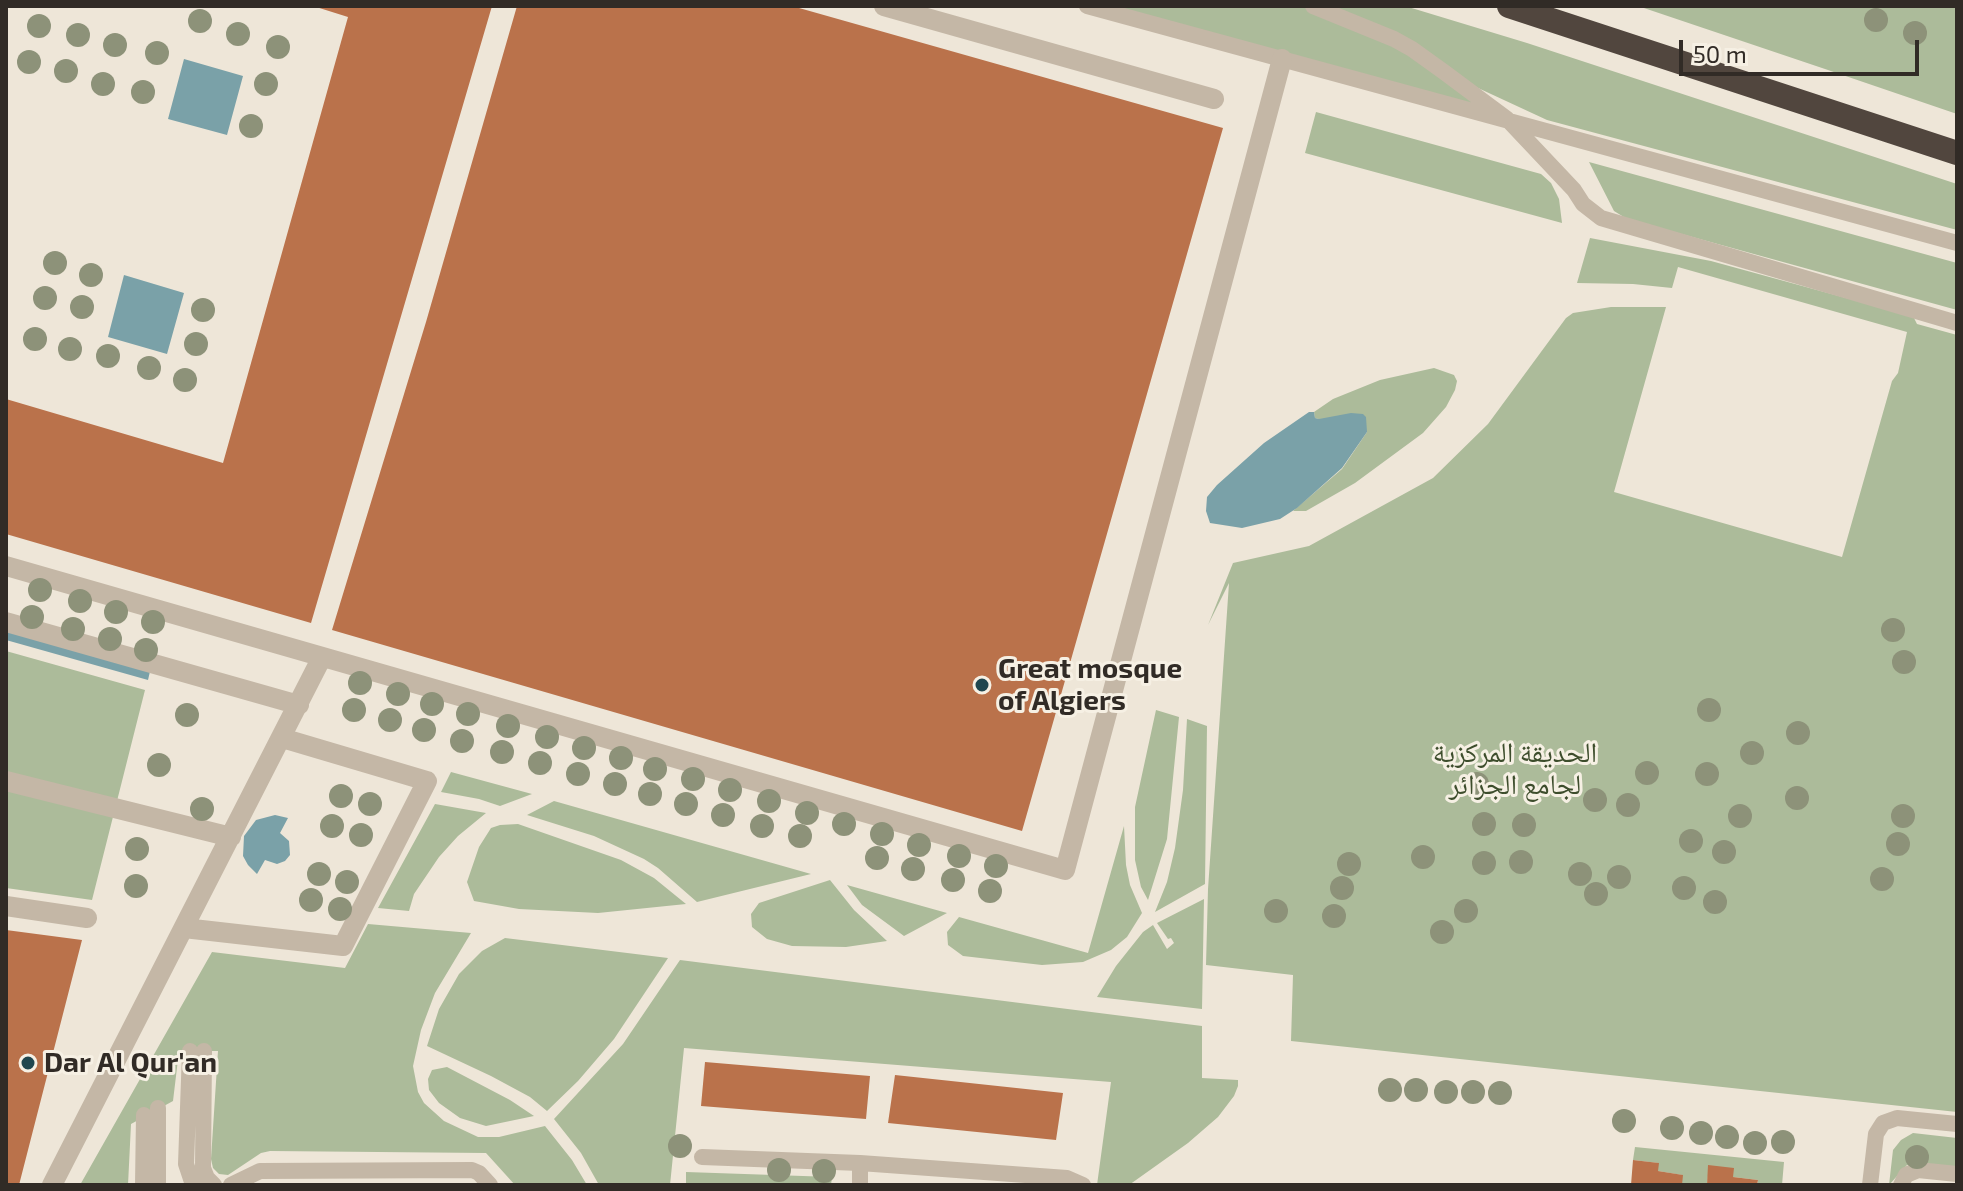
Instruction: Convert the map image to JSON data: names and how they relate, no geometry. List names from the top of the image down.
{
  "parks": ["الحديقة المركزية لجامع الجزائر"],
  "places": ["Great mosque of Algiers", "Dar Al Qur'an"],
  "scale_bar": "50 m"
}
